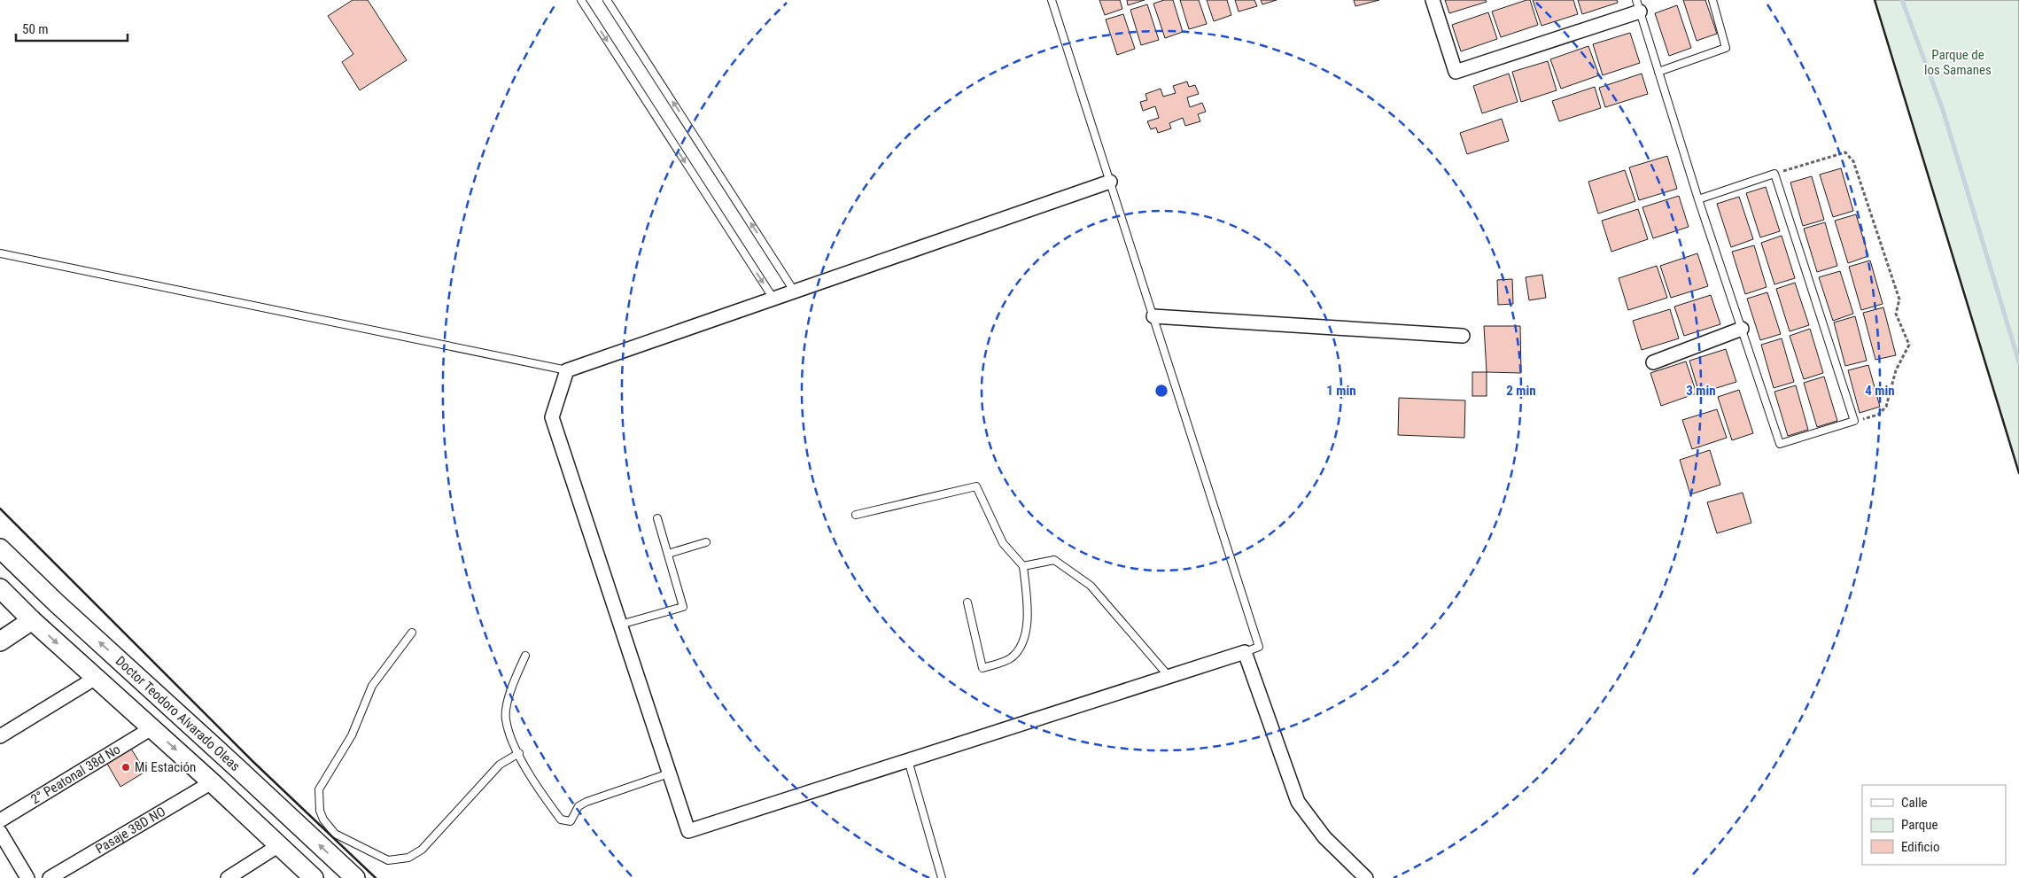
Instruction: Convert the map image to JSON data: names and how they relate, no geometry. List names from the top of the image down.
{
  "streets": {
    "main road": ["Doctor Teodoro Alvarado Oleas"],
    "street": ["2° Peatonal 38d No", "Pasaje 38D NO"]
  },
  "parks": ["Parque de los Samanes"],
  "places": ["Mi Estación"],
  "legend": ["Calle", "Parque", "Edificio"],
  "scale_bar": "50 m",
  "rings": [
    "1 min",
    "2 min",
    "3 min",
    "4 min"
  ]
}
